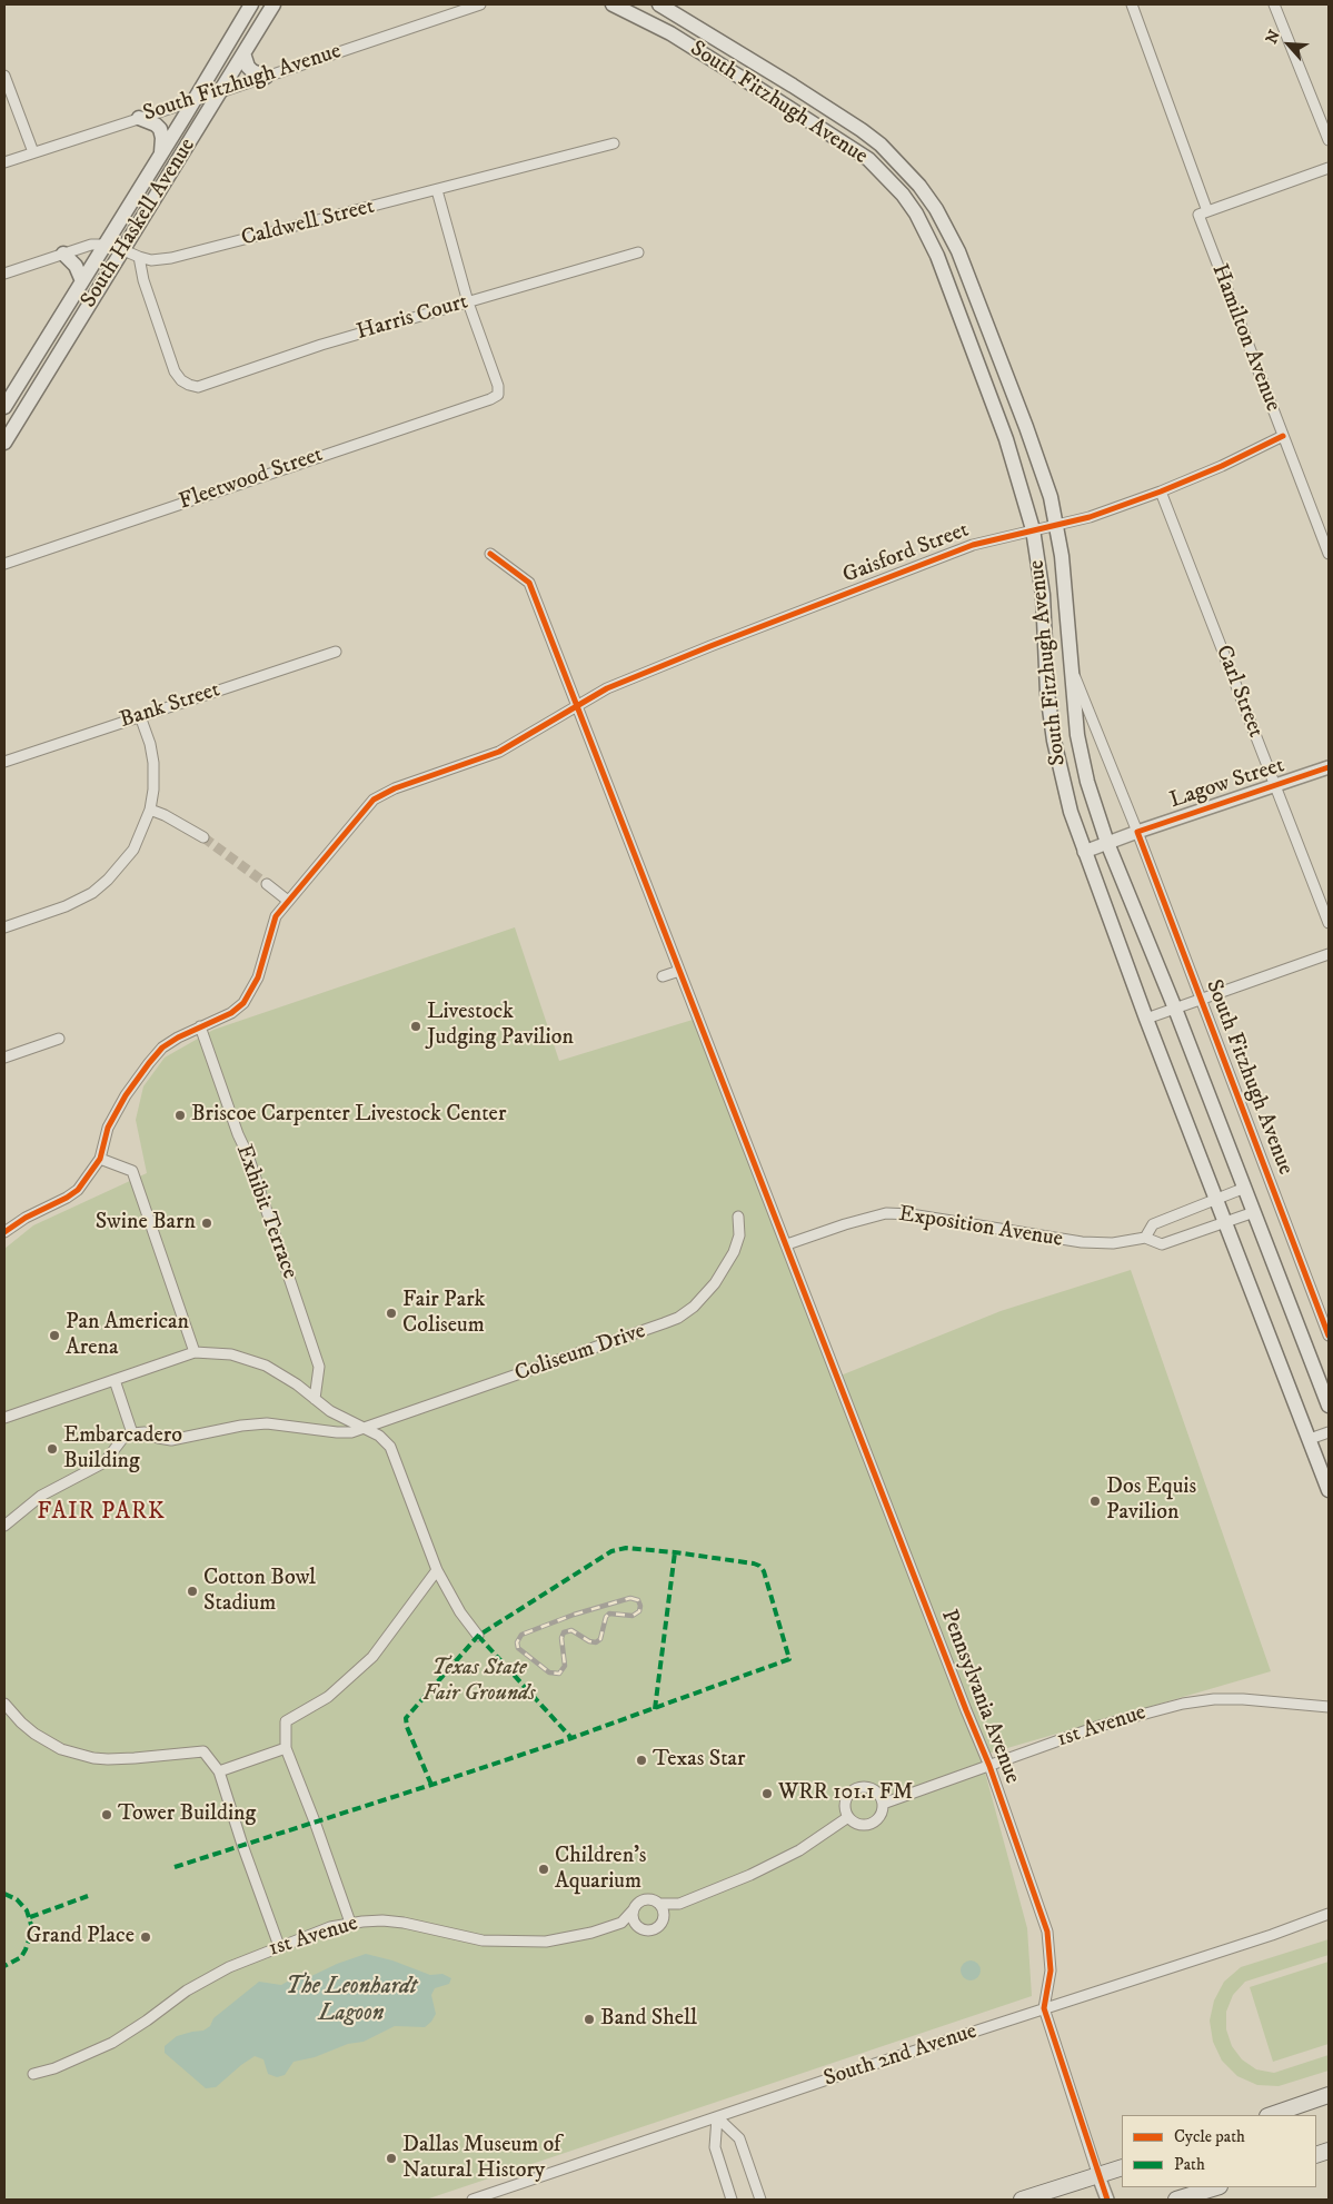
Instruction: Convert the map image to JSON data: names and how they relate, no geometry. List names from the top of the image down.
{
  "streets": {
    "main road": ["South Fitzhugh Avenue", "South Haskell Avenue"],
    "street": [
      "Caldwell Street",
      "Harris Court",
      "Hamilton Avenue",
      "Fleetwood Street",
      "Gaisford Street",
      "Carl Street",
      "Bank Street",
      "Lagow Street",
      "Exhibit Terrace",
      "Exposition Avenue",
      "Coliseum Drive",
      "Pennsylvania Avenue",
      "1st Avenue",
      "South 2nd Avenue"
    ]
  },
  "crossings": [
    ["South Fitzhugh Avenue", "South Haskell Avenue"],
    ["South Fitzhugh Avenue", "Gaisford Street"],
    ["South Fitzhugh Avenue", "Lagow Street"],
    ["South Fitzhugh Avenue", "Exposition Avenue"],
    ["South Haskell Avenue", "Caldwell Street"],
    ["Caldwell Street", "Harris Court"],
    ["Harris Court", "Fleetwood Street"],
    ["Hamilton Avenue", "Gaisford Street"],
    ["Gaisford Street", "Carl Street"],
    ["Gaisford Street", "Exhibit Terrace"],
    ["Gaisford Street", "Pennsylvania Avenue"],
    ["Carl Street", "Lagow Street"],
    ["Exposition Avenue", "Pennsylvania Avenue"],
    ["Pennsylvania Avenue", "1st Avenue"],
    ["Pennsylvania Avenue", "South 2nd Avenue"]
  ],
  "districts": ["FAIR PARK"],
  "water": ["The Leonhardt Lagoon"],
  "parks": ["Texas State Fair Grounds"],
  "places": [
    "Livestock Judging Pavilion",
    "Briscoe Carpenter Livestock Center",
    "Swine Barn",
    "Fair Park Coliseum",
    "Pan American Arena",
    "Embarcadero Building",
    "Dos Equis Pavilion",
    "Cotton Bowl Stadium",
    "Texas Star",
    "WRR 101.1 FM",
    "Tower Building",
    "Children's Aquarium",
    "Grand Place",
    "Band Shell",
    "Dallas Museum of Natural History"
  ],
  "legend": ["Cycle path", "Path"],
  "north": "top left"
}
